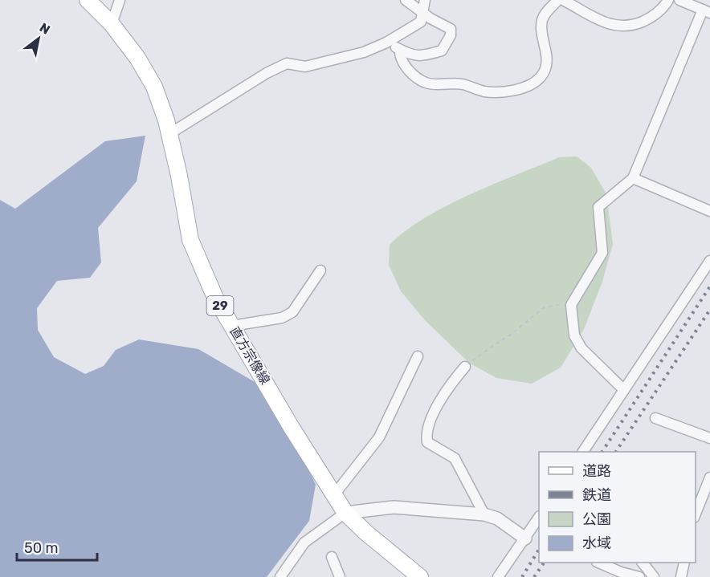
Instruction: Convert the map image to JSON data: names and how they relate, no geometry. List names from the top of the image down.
{
  "streets": {
    "main road": ["29", "直方宗像線"]
  },
  "legend": [
    "道路",
    "鉄道",
    "公園",
    "水域"
  ],
  "scale_bar": "50 m",
  "north": "top right"
}
